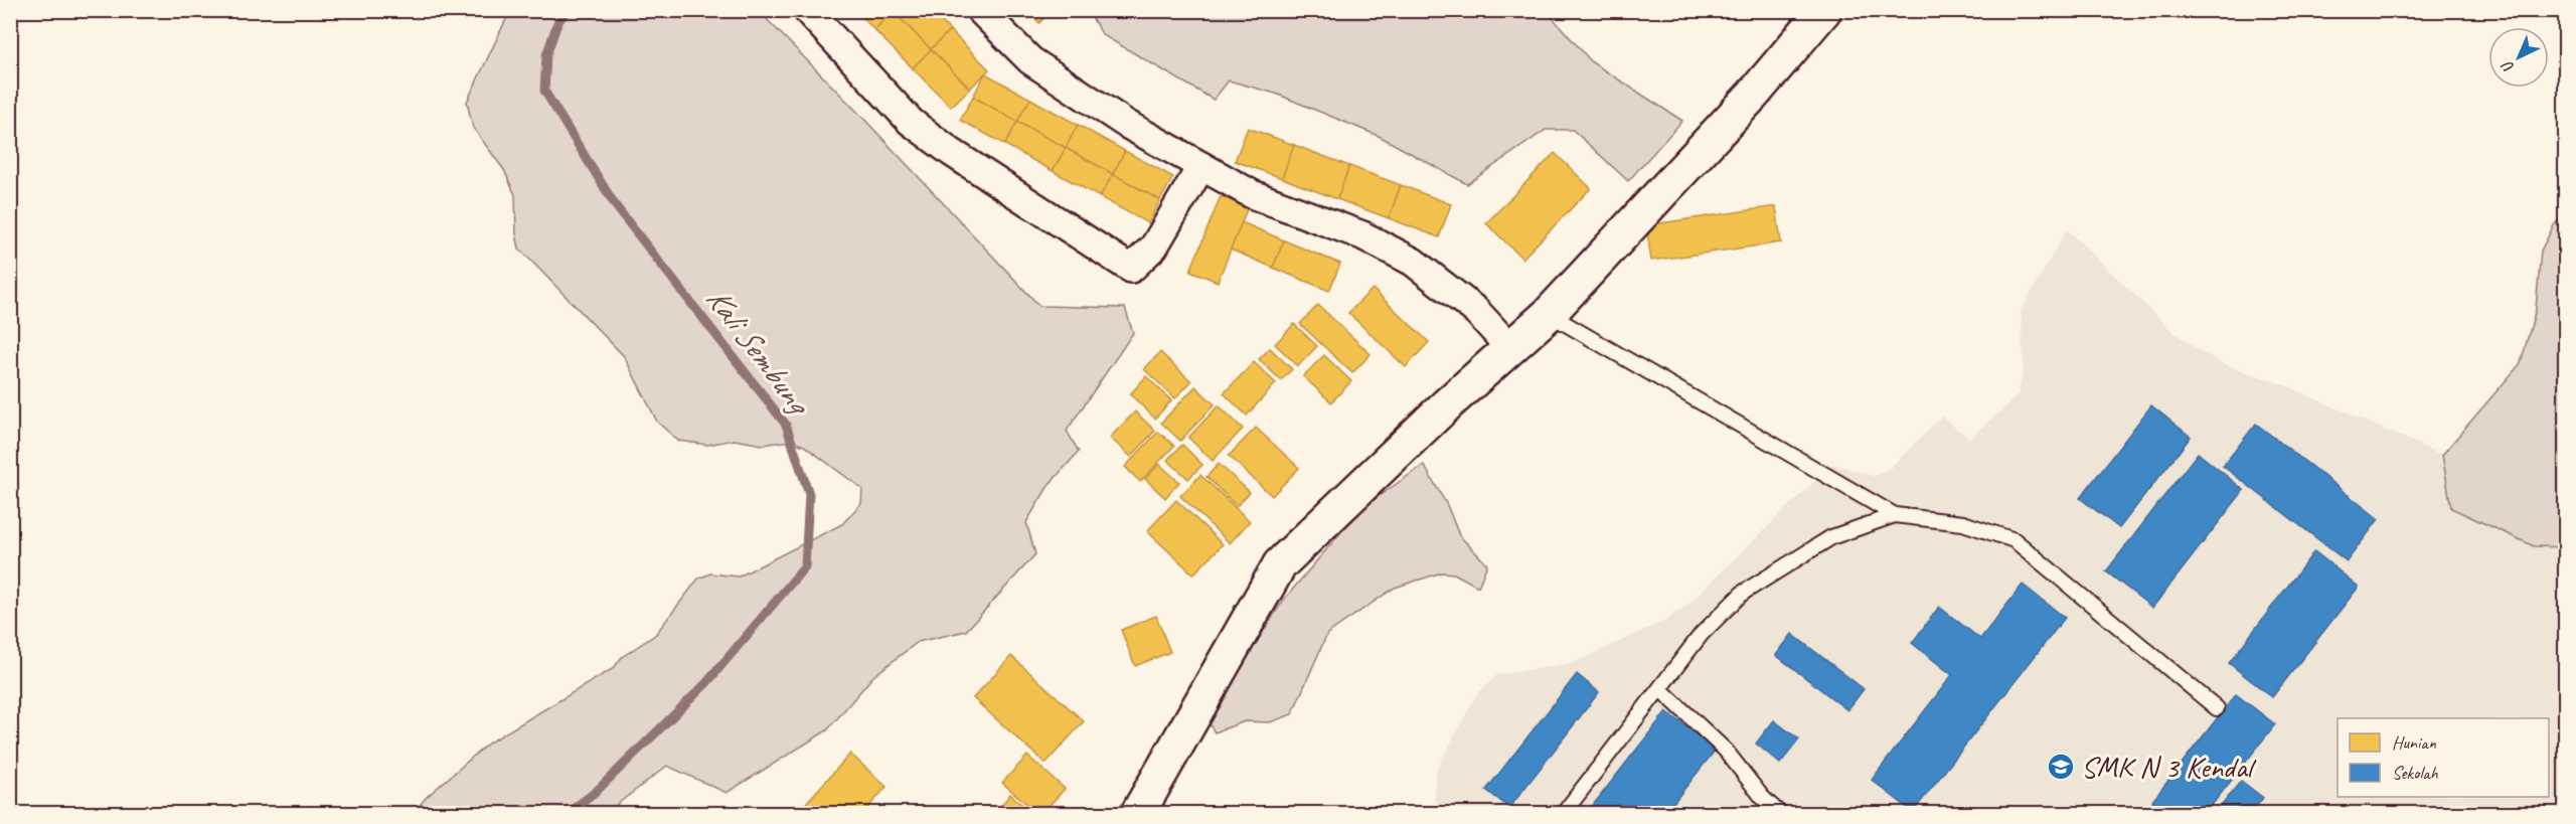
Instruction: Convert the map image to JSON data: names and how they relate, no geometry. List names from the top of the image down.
{
  "water": ["Kali Sembung"],
  "places": {
    "school or university": ["SMK N 3 Kendal"]
  },
  "legend": ["Hunian", "Sekolah"],
  "north": "bottom left"
}
